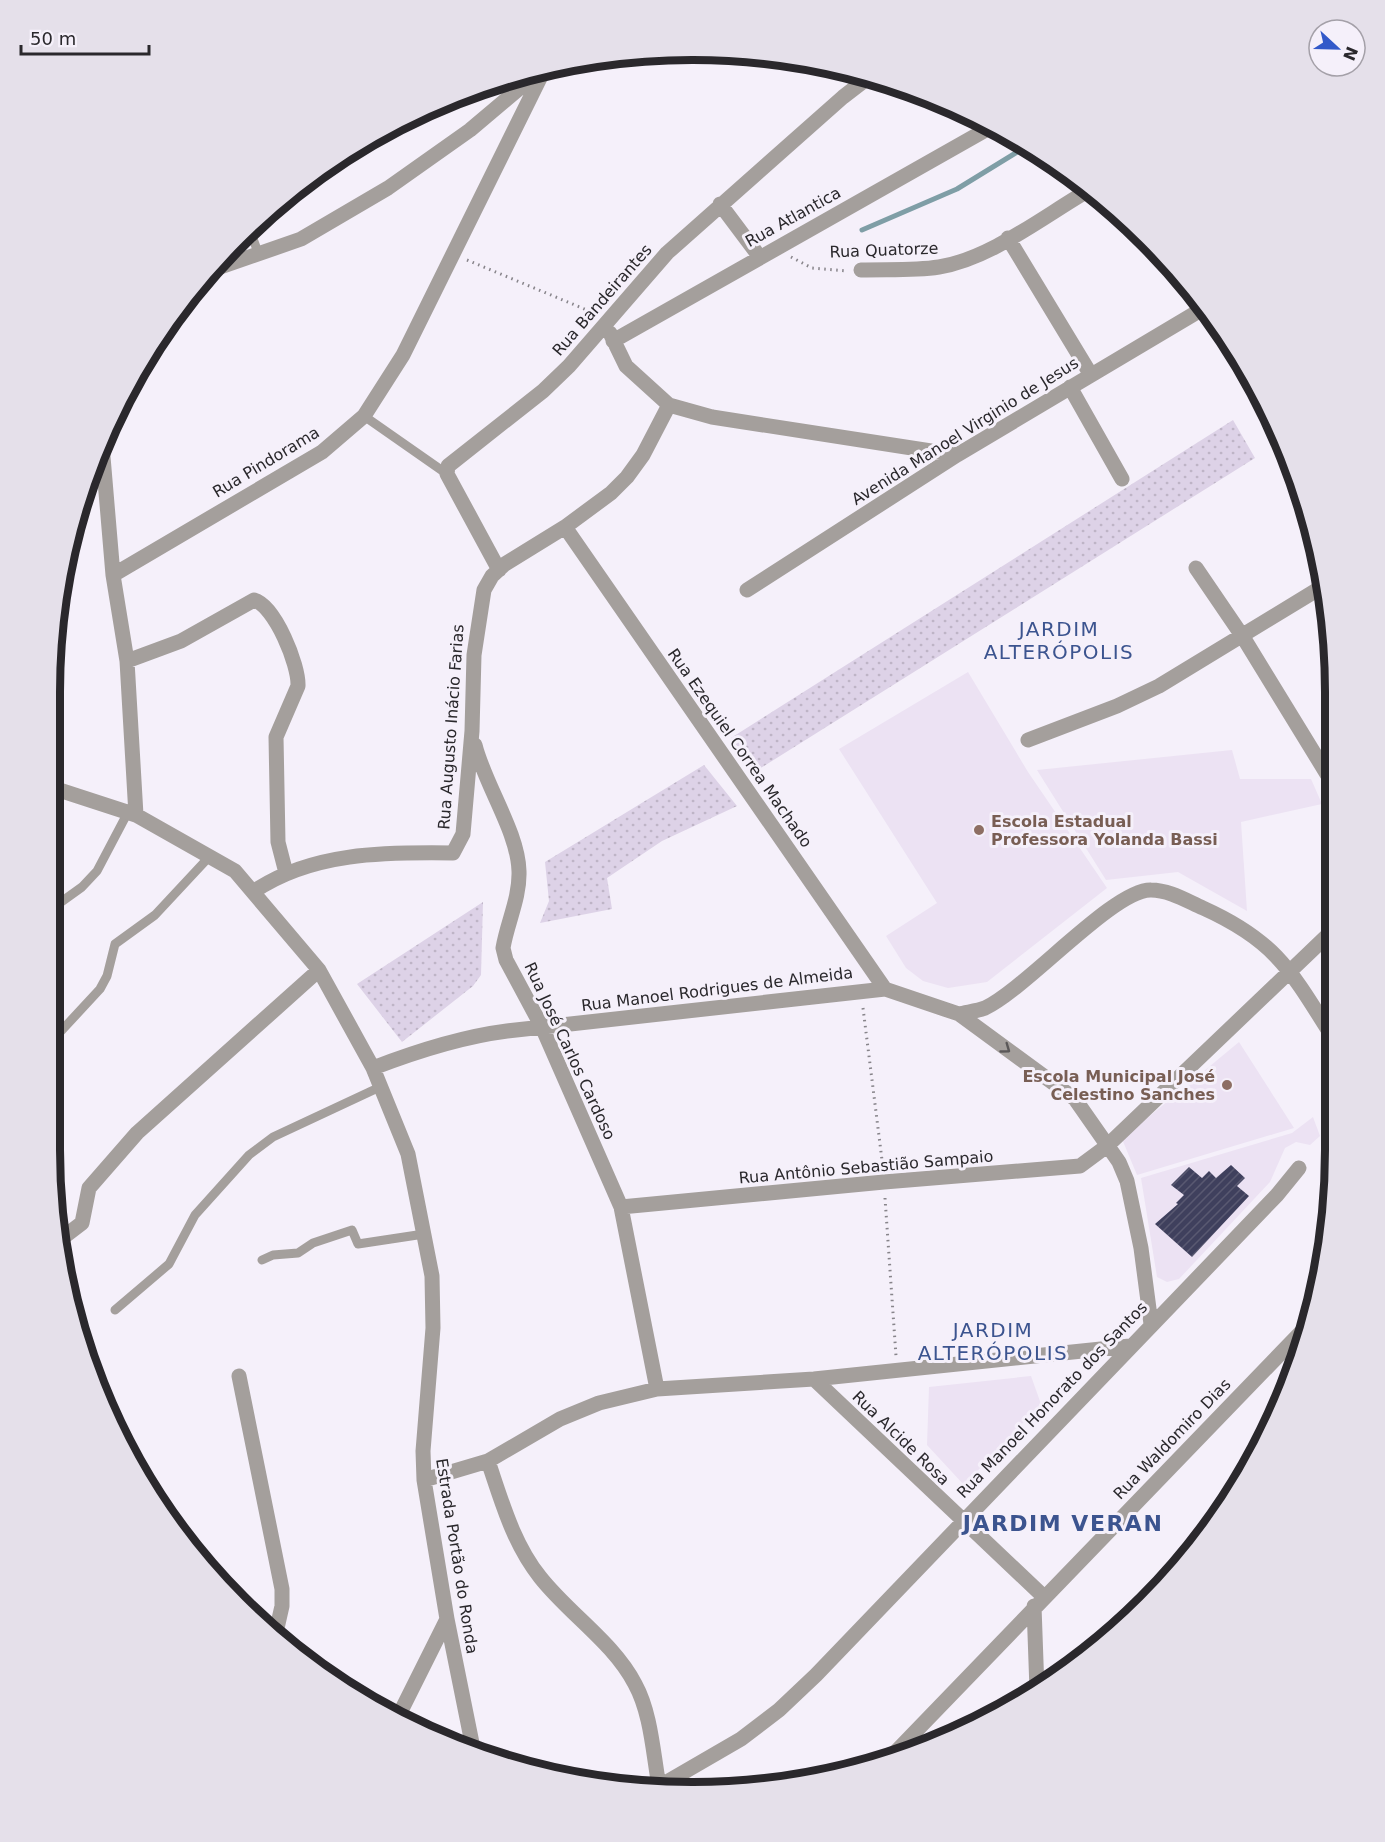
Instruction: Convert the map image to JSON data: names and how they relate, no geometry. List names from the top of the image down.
{
  "streets": {
    "street": [
      "Rua Atlantica",
      "Rua Quatorze",
      "Rua Bandeirantes",
      "Avenida Manoel Virginio de Jesus",
      "Rua Pindorama",
      "Rua Augusto Inácio Farias",
      "Rua Ezequiel Correa Machado",
      "Rua Manoel Rodrigues de Almeida",
      "Rua José Carlos Cardoso",
      "Rua Antônio Sebastião Sampaio",
      "Rua Manoel Honorato dos Santos",
      "Rua Alcide Rosa",
      "Rua Waldomiro Dias",
      "Estrada Portão do Ronda"
    ]
  },
  "crossings": [
    ["Rua Atlantica", "Rua Quatorze"],
    ["Rua Augusto Inácio Farias", "Rua Ezequiel Correa Machado"],
    ["Rua Augusto Inácio Farias", "Rua José Carlos Cardoso"],
    ["Rua Augusto Inácio Farias", "Estrada Portão do Ronda"],
    ["Rua Ezequiel Correa Machado", "Rua Manoel Rodrigues de Almeida"],
    ["Rua Manoel Rodrigues de Almeida", "Rua José Carlos Cardoso"],
    ["Rua Manoel Rodrigues de Almeida", "Rua Antônio Sebastião Sampaio"],
    ["Rua Manoel Rodrigues de Almeida", "Rua Manoel Honorato dos Santos"],
    ["Rua Manoel Rodrigues de Almeida", "Estrada Portão do Ronda"],
    ["Rua José Carlos Cardoso", "Rua Antônio Sebastião Sampaio"],
    ["Rua Manoel Honorato dos Santos", "Rua Alcide Rosa"],
    ["Rua Alcide Rosa", "Rua Waldomiro Dias"]
  ],
  "districts": ["JARDIM ALTERÓPOLIS", "JARDIM ALTERÓPOLIS", "JARDIM VERAN"],
  "places": ["Escola Estadual Professora Yolanda Bassi", "Escola Municipal José Celestino Sanches"],
  "scale_bar": "50 m",
  "north": "right"
}
